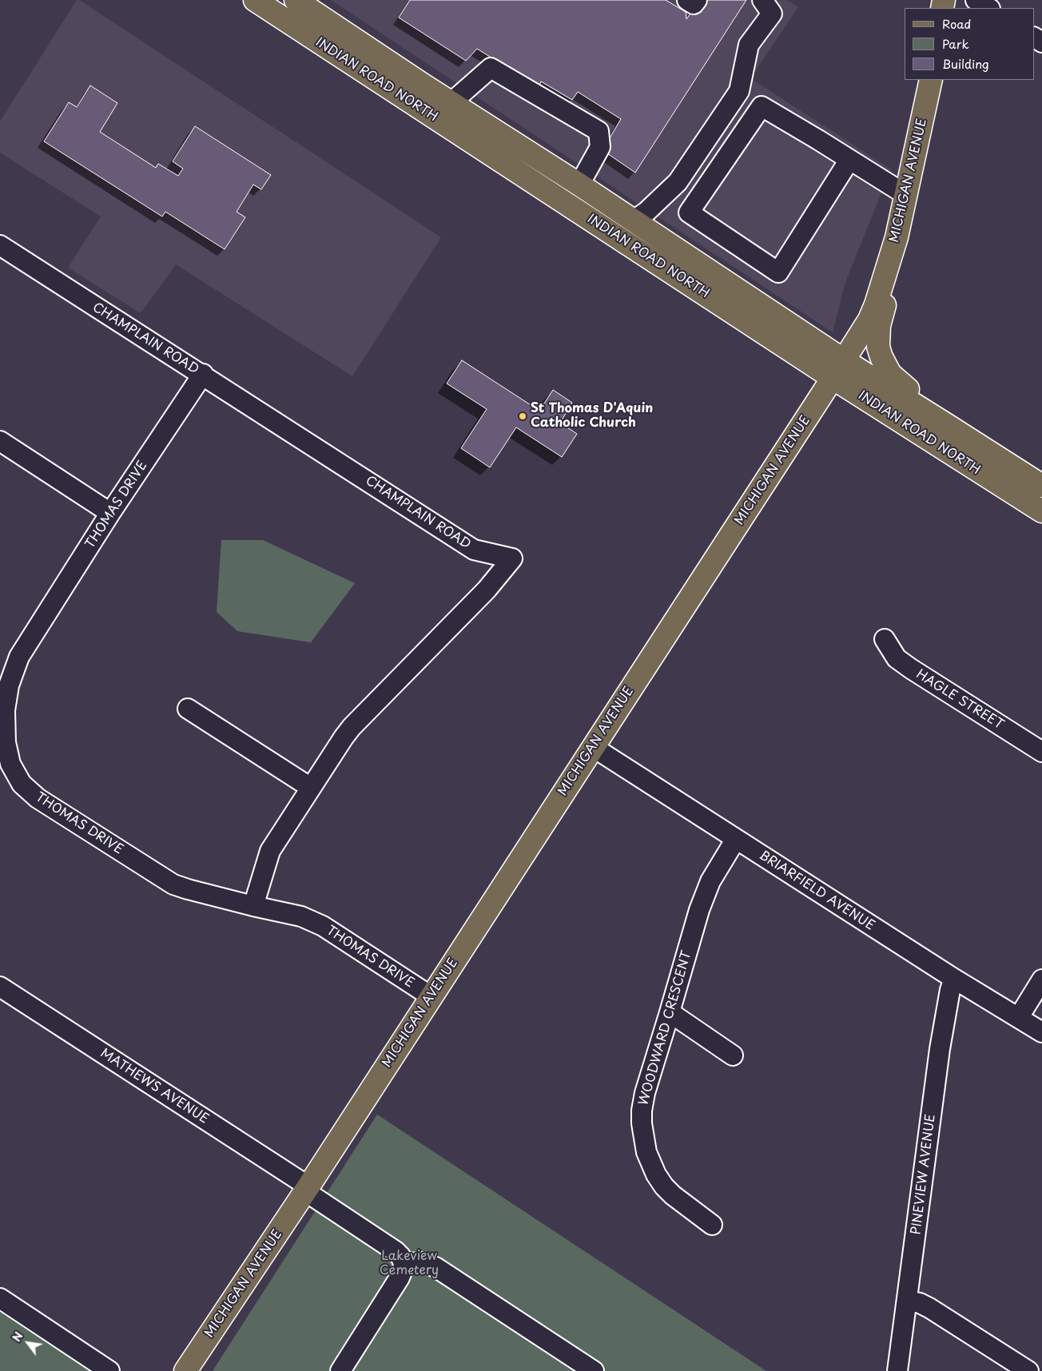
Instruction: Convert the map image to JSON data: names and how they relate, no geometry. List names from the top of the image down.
{
  "streets": {
    "main road": ["INDIAN ROAD NORTH", "MICHIGAN AVENUE"],
    "street": [
      "CHAMPLAIN ROAD",
      "THOMAS DRIVE",
      "HAGLE STREET",
      "BRIARFIELD AVENUE",
      "WOODWARD CRESCENT",
      "MATHEWS AVENUE",
      "PINEVIEW AVENUE"
    ]
  },
  "crossings": [
    ["INDIAN ROAD NORTH", "MICHIGAN AVENUE"],
    ["MICHIGAN AVENUE", "THOMAS DRIVE"],
    ["MICHIGAN AVENUE", "BRIARFIELD AVENUE"],
    ["MICHIGAN AVENUE", "MATHEWS AVENUE"],
    ["CHAMPLAIN ROAD", "THOMAS DRIVE"],
    ["BRIARFIELD AVENUE", "WOODWARD CRESCENT"],
    ["BRIARFIELD AVENUE", "PINEVIEW AVENUE"]
  ],
  "parks": ["Lakeview Cemetery"],
  "places": ["St Thomas D'Aquin Catholic Church"],
  "legend": ["Road", "Park", "Building"],
  "north": "top left"
}
